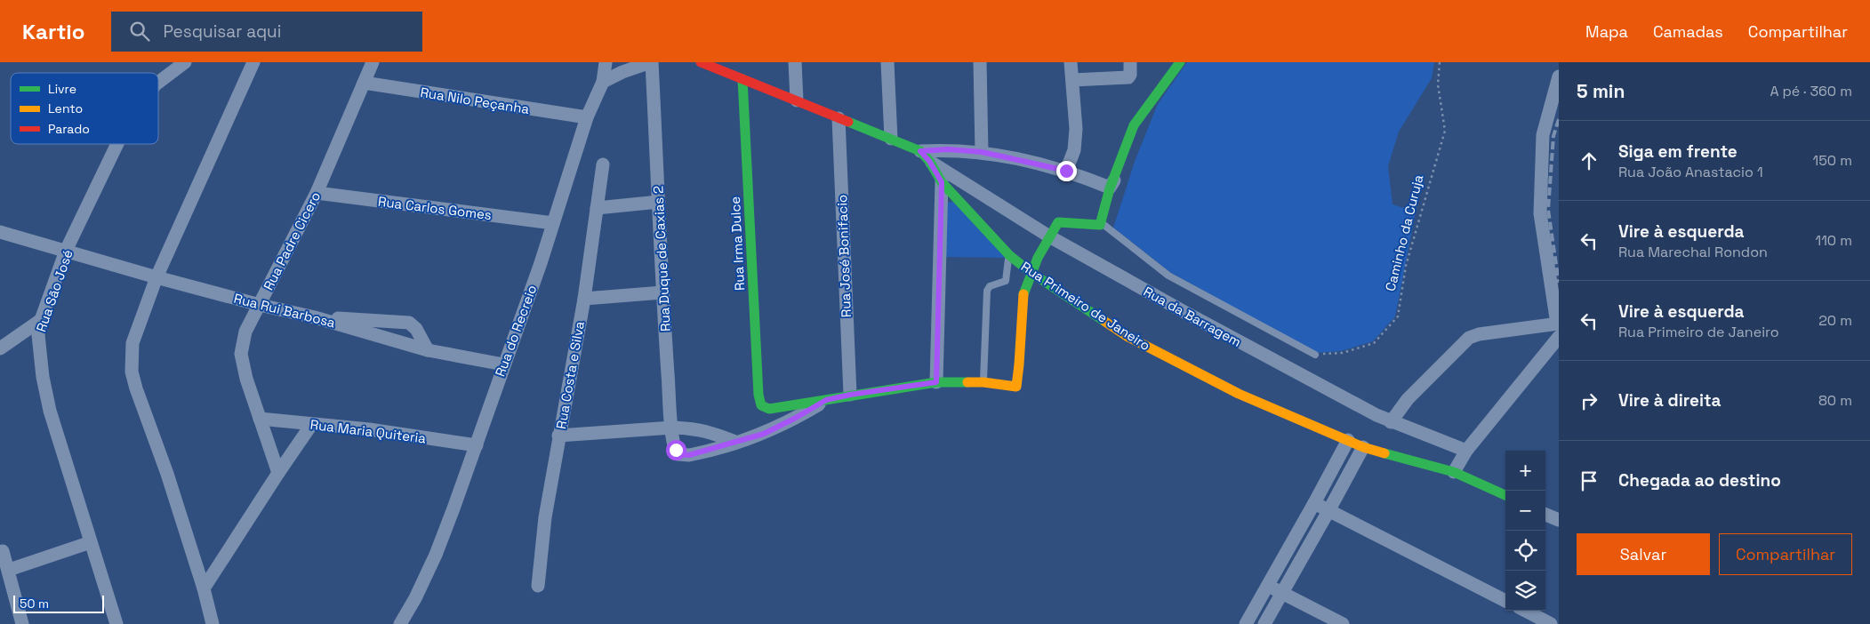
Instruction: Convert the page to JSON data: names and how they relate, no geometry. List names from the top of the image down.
{
  "streets": {
    "street": [
      "Rua Nilo Peçanha",
      "Rua Carlos Gomes",
      "Rua Padre Cicero",
      "Rua Irma Dulce",
      "Rua José Bonifacio",
      "Rua Duque de Caxias 2",
      "Rua São José",
      "Rua Primeiro de Janeiro",
      "Rua Rui Barbosa",
      "Rua da Barragem",
      "Rua do Recreio",
      "Rua Costa e Silva",
      "Rua Maria Quiteria"
    ],
    "path": ["Caminho da Curuja"]
  },
  "crossings": [
    ["Rua Nilo Peçanha", "Rua Padre Cicero"],
    ["Rua Nilo Peçanha", "Rua do Recreio"],
    ["Rua Carlos Gomes", "Rua Padre Cicero"],
    ["Rua Carlos Gomes", "Rua do Recreio"],
    ["Caminho da Curuja", "Rua da Barragem"],
    ["Rua Padre Cicero", "Rua Rui Barbosa"],
    ["Rua Padre Cicero", "Rua Maria Quiteria"],
    ["Rua São José", "Rua Rui Barbosa"],
    ["Rua Primeiro de Janeiro", "Rua da Barragem"],
    ["Rua Rui Barbosa", "Rua do Recreio"],
    ["Rua do Recreio", "Rua Maria Quiteria"]
  ],
  "legend": ["Livre", "Lento", "Parado"],
  "scale_bar": "50 m",
  "page": {
    "header": "Kartio",
    "search": "Pesquisar aqui",
    "nav": ["Mapa", "Camadas", "Compartilhar"],
    "heading": ["5 min", "A pé · 360 m"],
    "list": [
      ["Siga em frente", "Rua João Anastacio 1", "150 m"],
      ["Vire à esquerda", "Rua Marechal Rondon", "110 m"],
      ["Vire à esquerda", "Rua Primeiro de Janeiro", "20 m"],
      ["Vire à direita", "80 m"],
      "Chegada ao destino"
    ],
    "map_buttons": ["+", "−"],
    "buttons": ["Salvar", "Compartilhar"],
    "scale": "50 m"
  }
}
